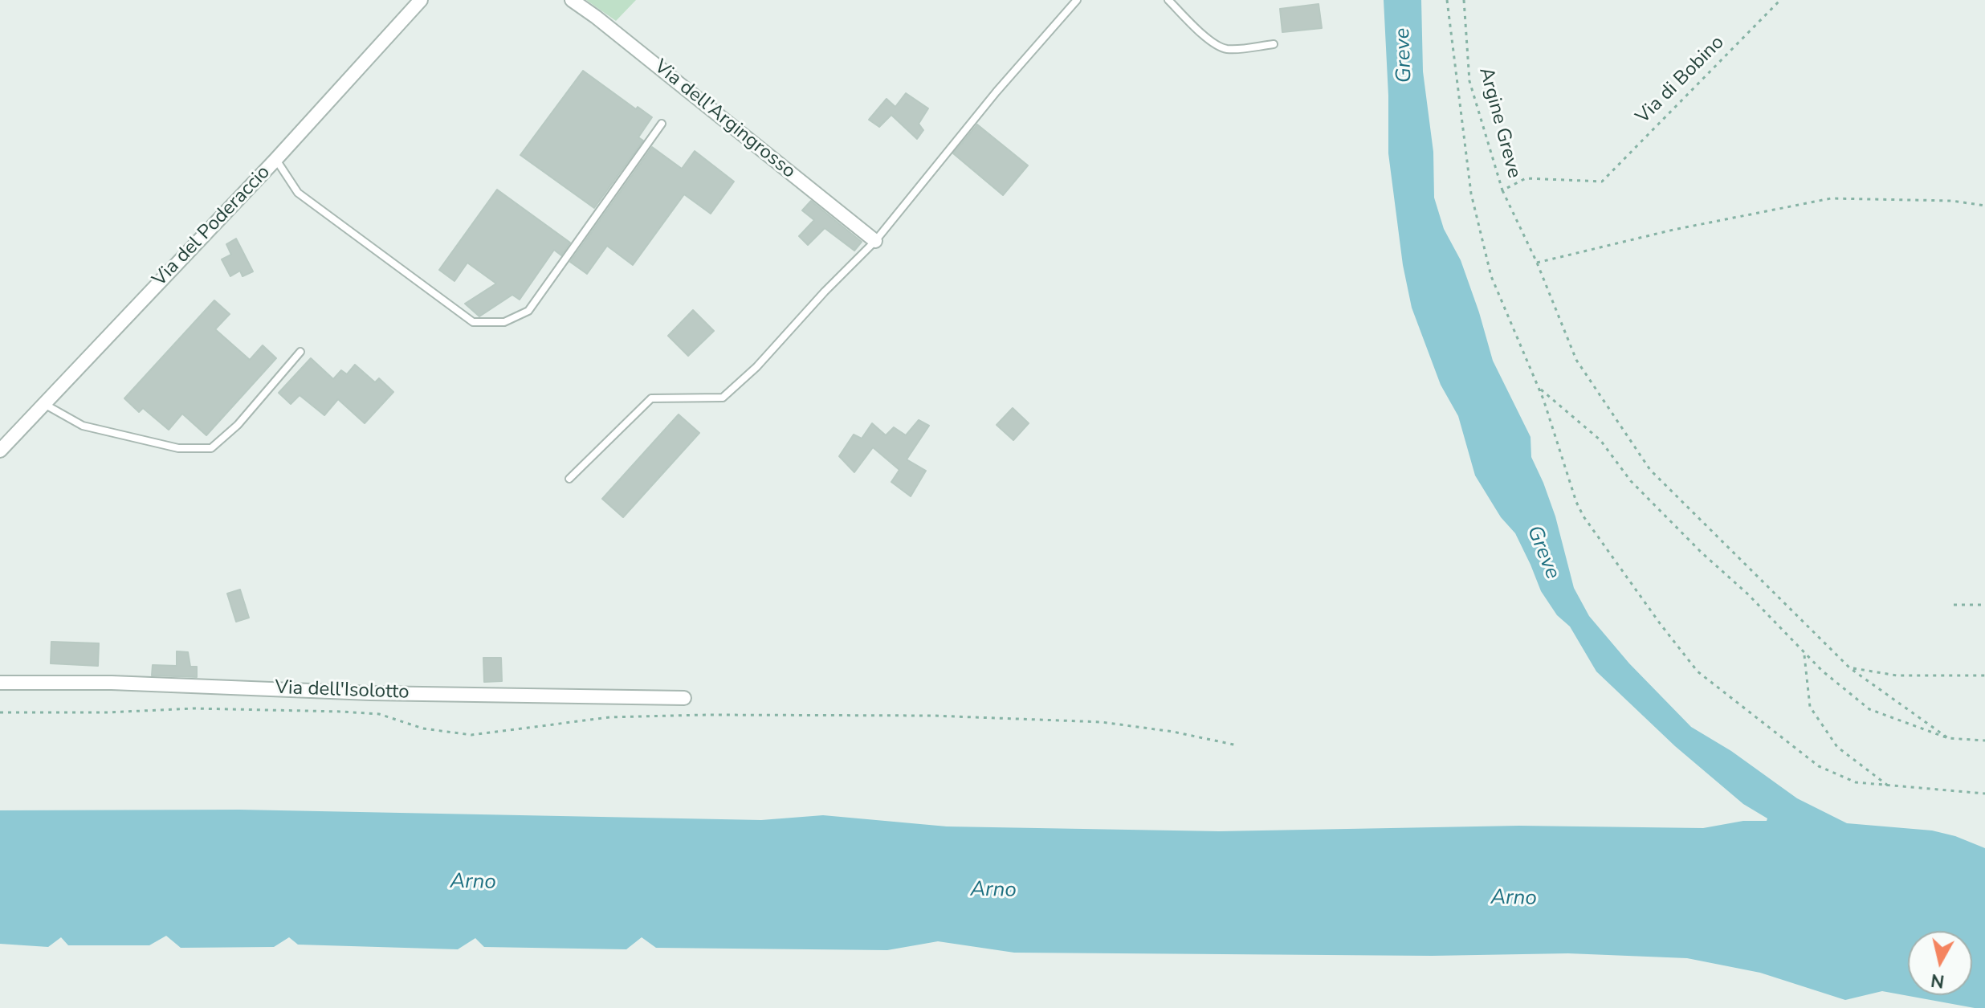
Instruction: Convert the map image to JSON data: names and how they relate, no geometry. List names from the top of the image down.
{
  "streets": {
    "street": ["Via dell'Argingrosso", "Via del Poderaccio", "Via dell'Isolotto"],
    "path": ["Via di Bobino", "Argine Greve"]
  },
  "crossings": [
    ["Via di Bobino", "Argine Greve"]
  ],
  "water": ["Greve", "Arno"],
  "north": "bottom"
}
